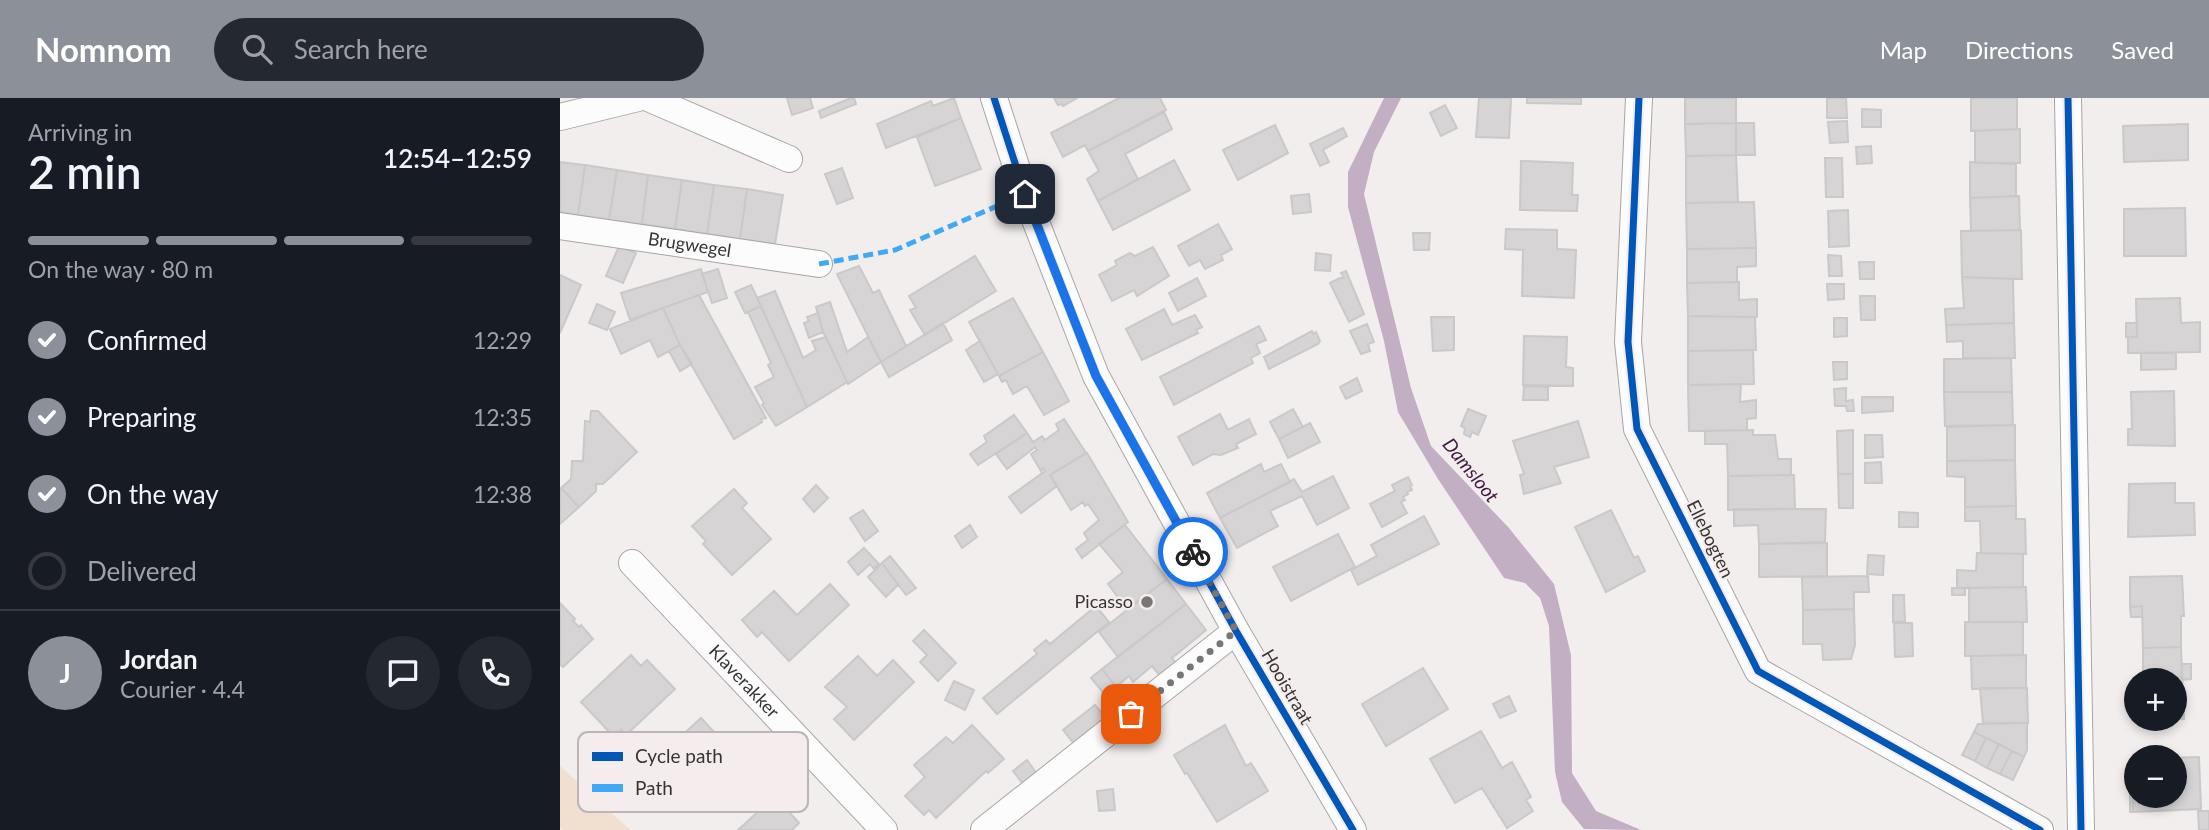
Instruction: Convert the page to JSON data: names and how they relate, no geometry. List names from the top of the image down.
{
  "streets": {
    "street": [
      "Brugwegel",
      "Ellebogten",
      "Klaverakker",
      "Hooistraat"
    ]
  },
  "water": ["Damsloot"],
  "places": ["Picasso"],
  "legend": ["Cycle path", "Path"],
  "page": {
    "header": "Nomnom",
    "search": "Search here",
    "nav": ["Map", "Directions", "Saved"],
    "heading": ["2 min", "Arriving in", "12:54–12:59"],
    "panel": ["Jordan", "Courier · 4.4"],
    "bar": "On the way · 80 m",
    "list": [
      ["Confirmed", "12:29"],
      ["Preparing", "12:35"],
      ["On the way", "12:38"],
      "Delivered"
    ],
    "round": "J",
    "map_buttons": ["+", "−"]
  }
}
